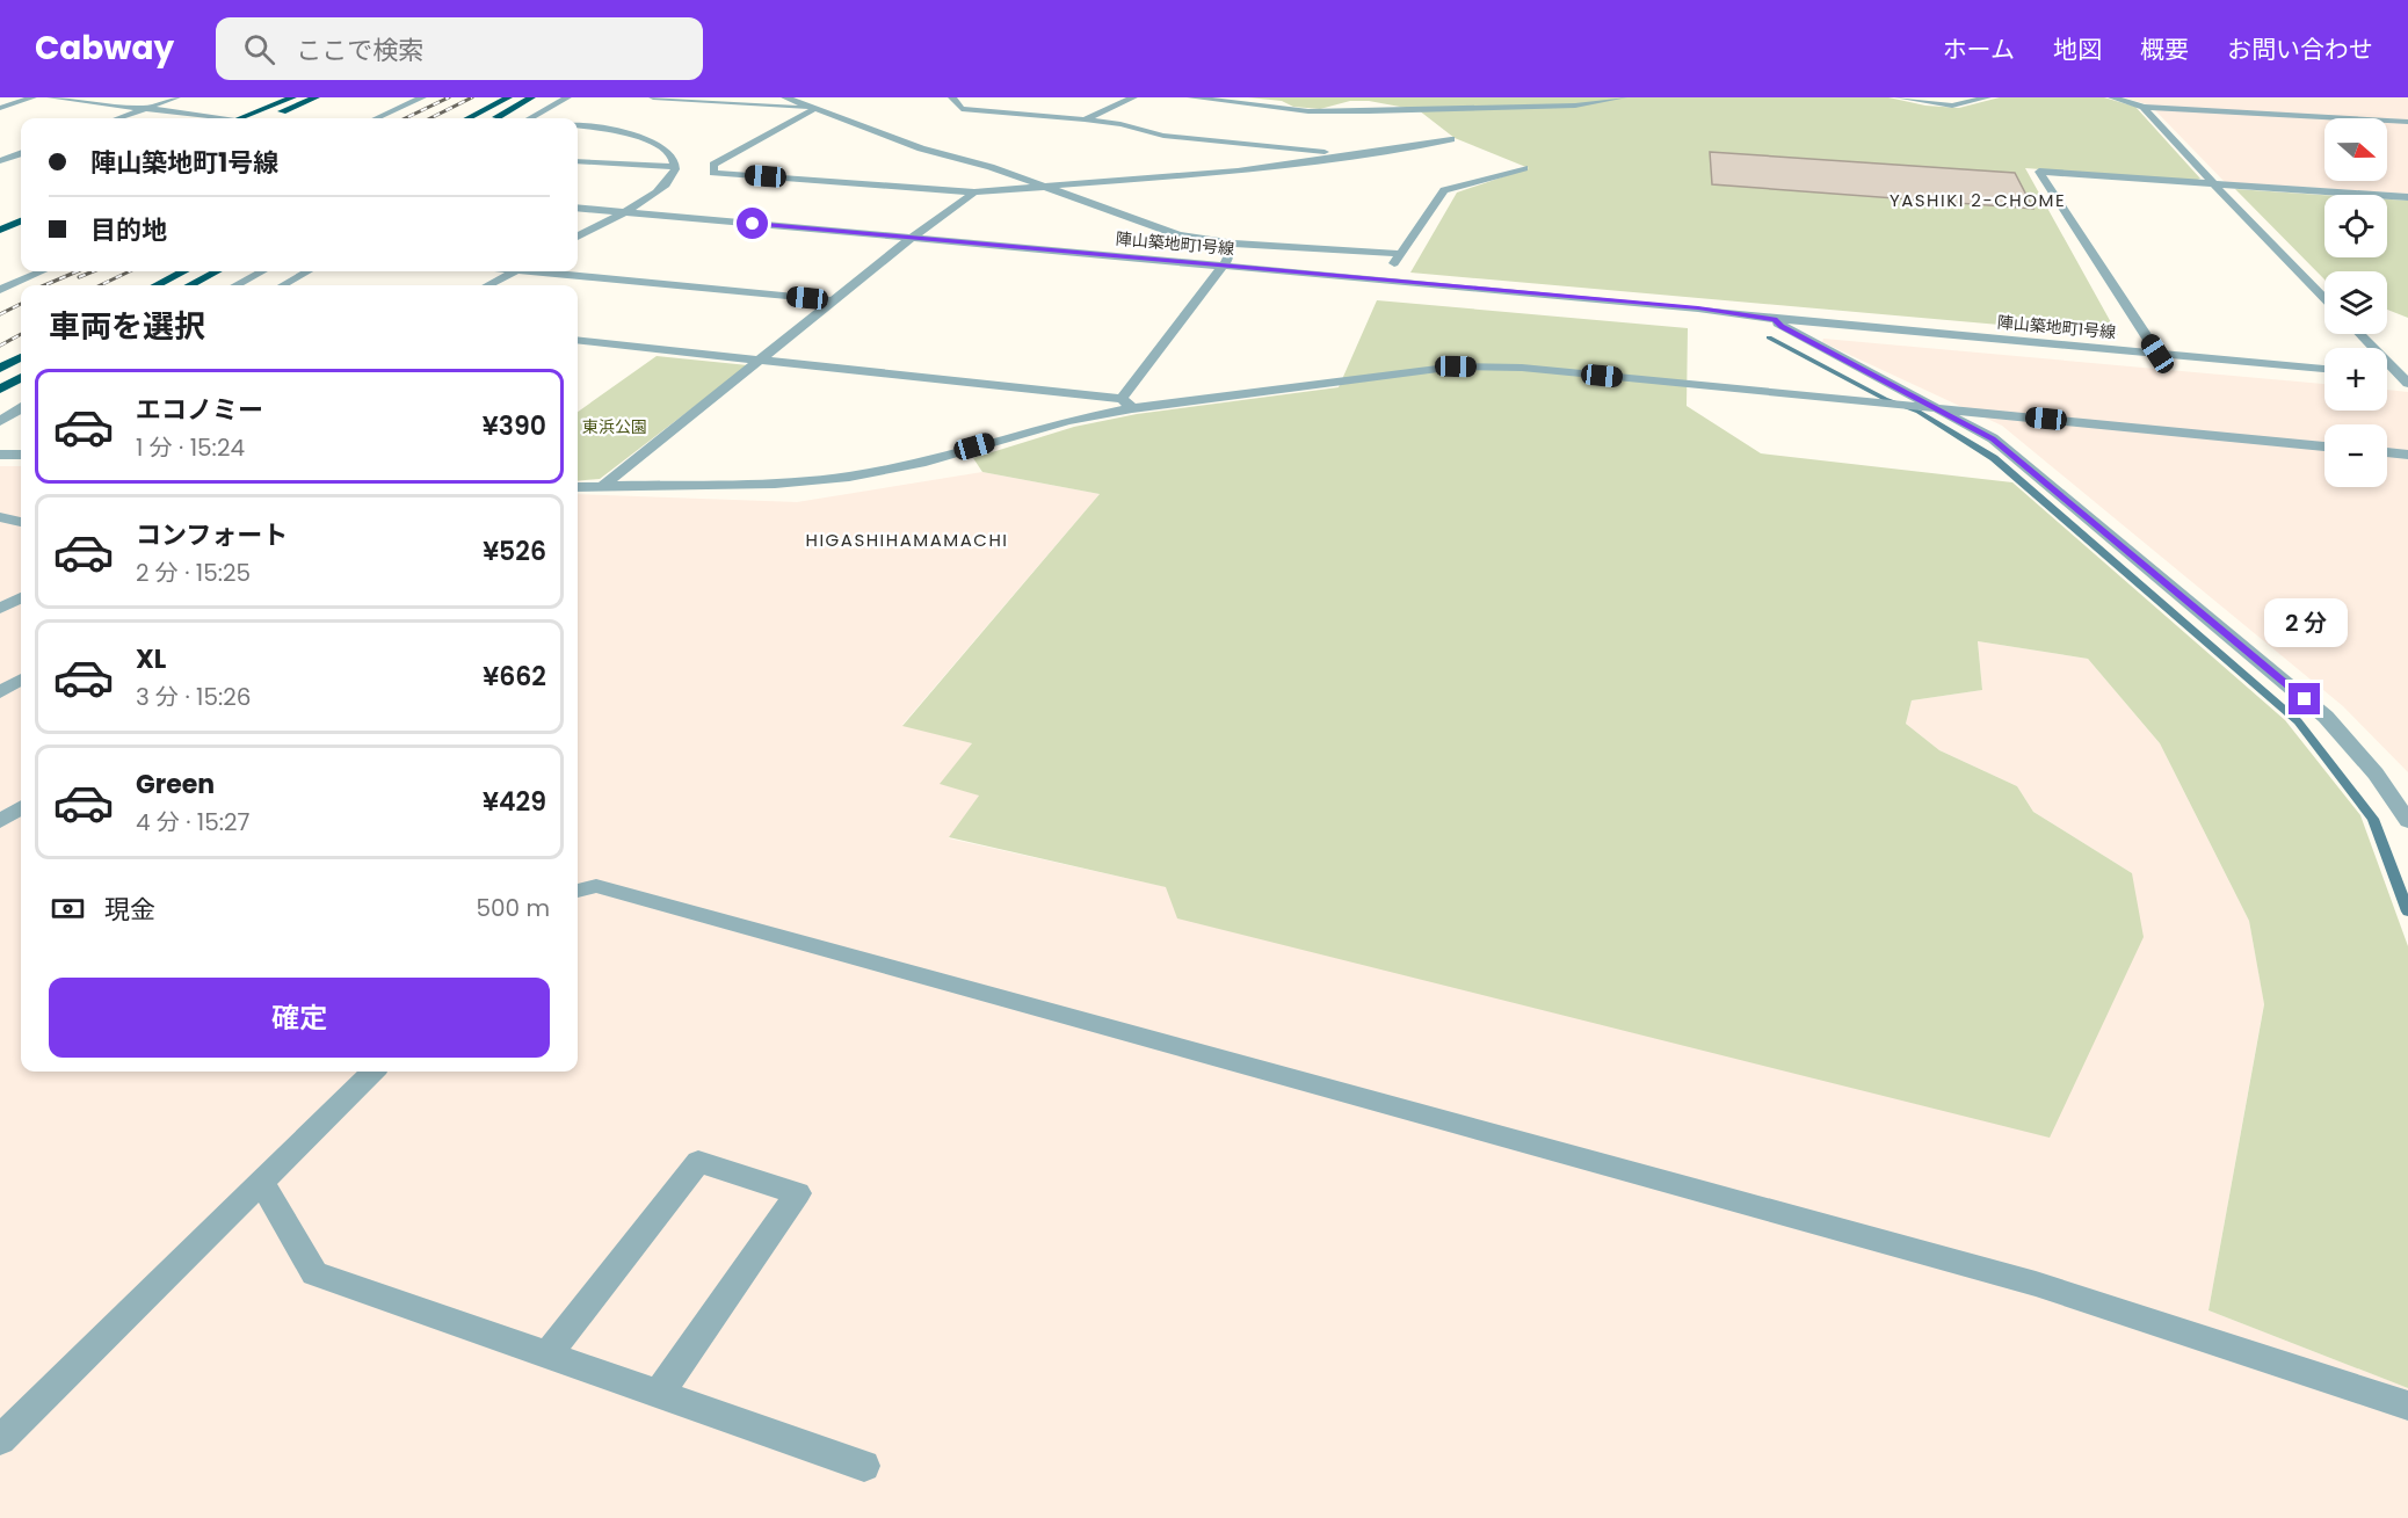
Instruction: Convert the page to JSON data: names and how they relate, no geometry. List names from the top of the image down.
{
  "streets": {
    "street": ["陣山築地町1号線"]
  },
  "districts": ["YASHIKI 2-CHOME", "HIGASHIHAMAMACHI"],
  "parks": ["東浜公園"],
  "north": "right",
  "page": {
    "header": "Cabway",
    "search": "ここで検索",
    "nav": [
      "ホーム",
      "地図",
      "概要",
      "お問い合わせ"
    ],
    "map_buttons": ["+", "−"],
    "banner": ["陣山築地町1号線", "目的地"],
    "heading": "車両を選択",
    "list": [
      {
        "name": "エコノミー",
        "note": "1 分 · 15:24",
        "value": "¥390"
      },
      {
        "name": "コンフォート",
        "note": "2 分 · 15:25",
        "value": "¥526"
      },
      {
        "name": "XL",
        "note": "3 分 · 15:26",
        "value": "¥662"
      },
      {
        "name": "Green",
        "note": "4 分 · 15:27",
        "value": "¥429"
      }
    ],
    "bubble": "2 分",
    "pay": ["現金", "500 m"],
    "buttons": "確定"
  }
}
